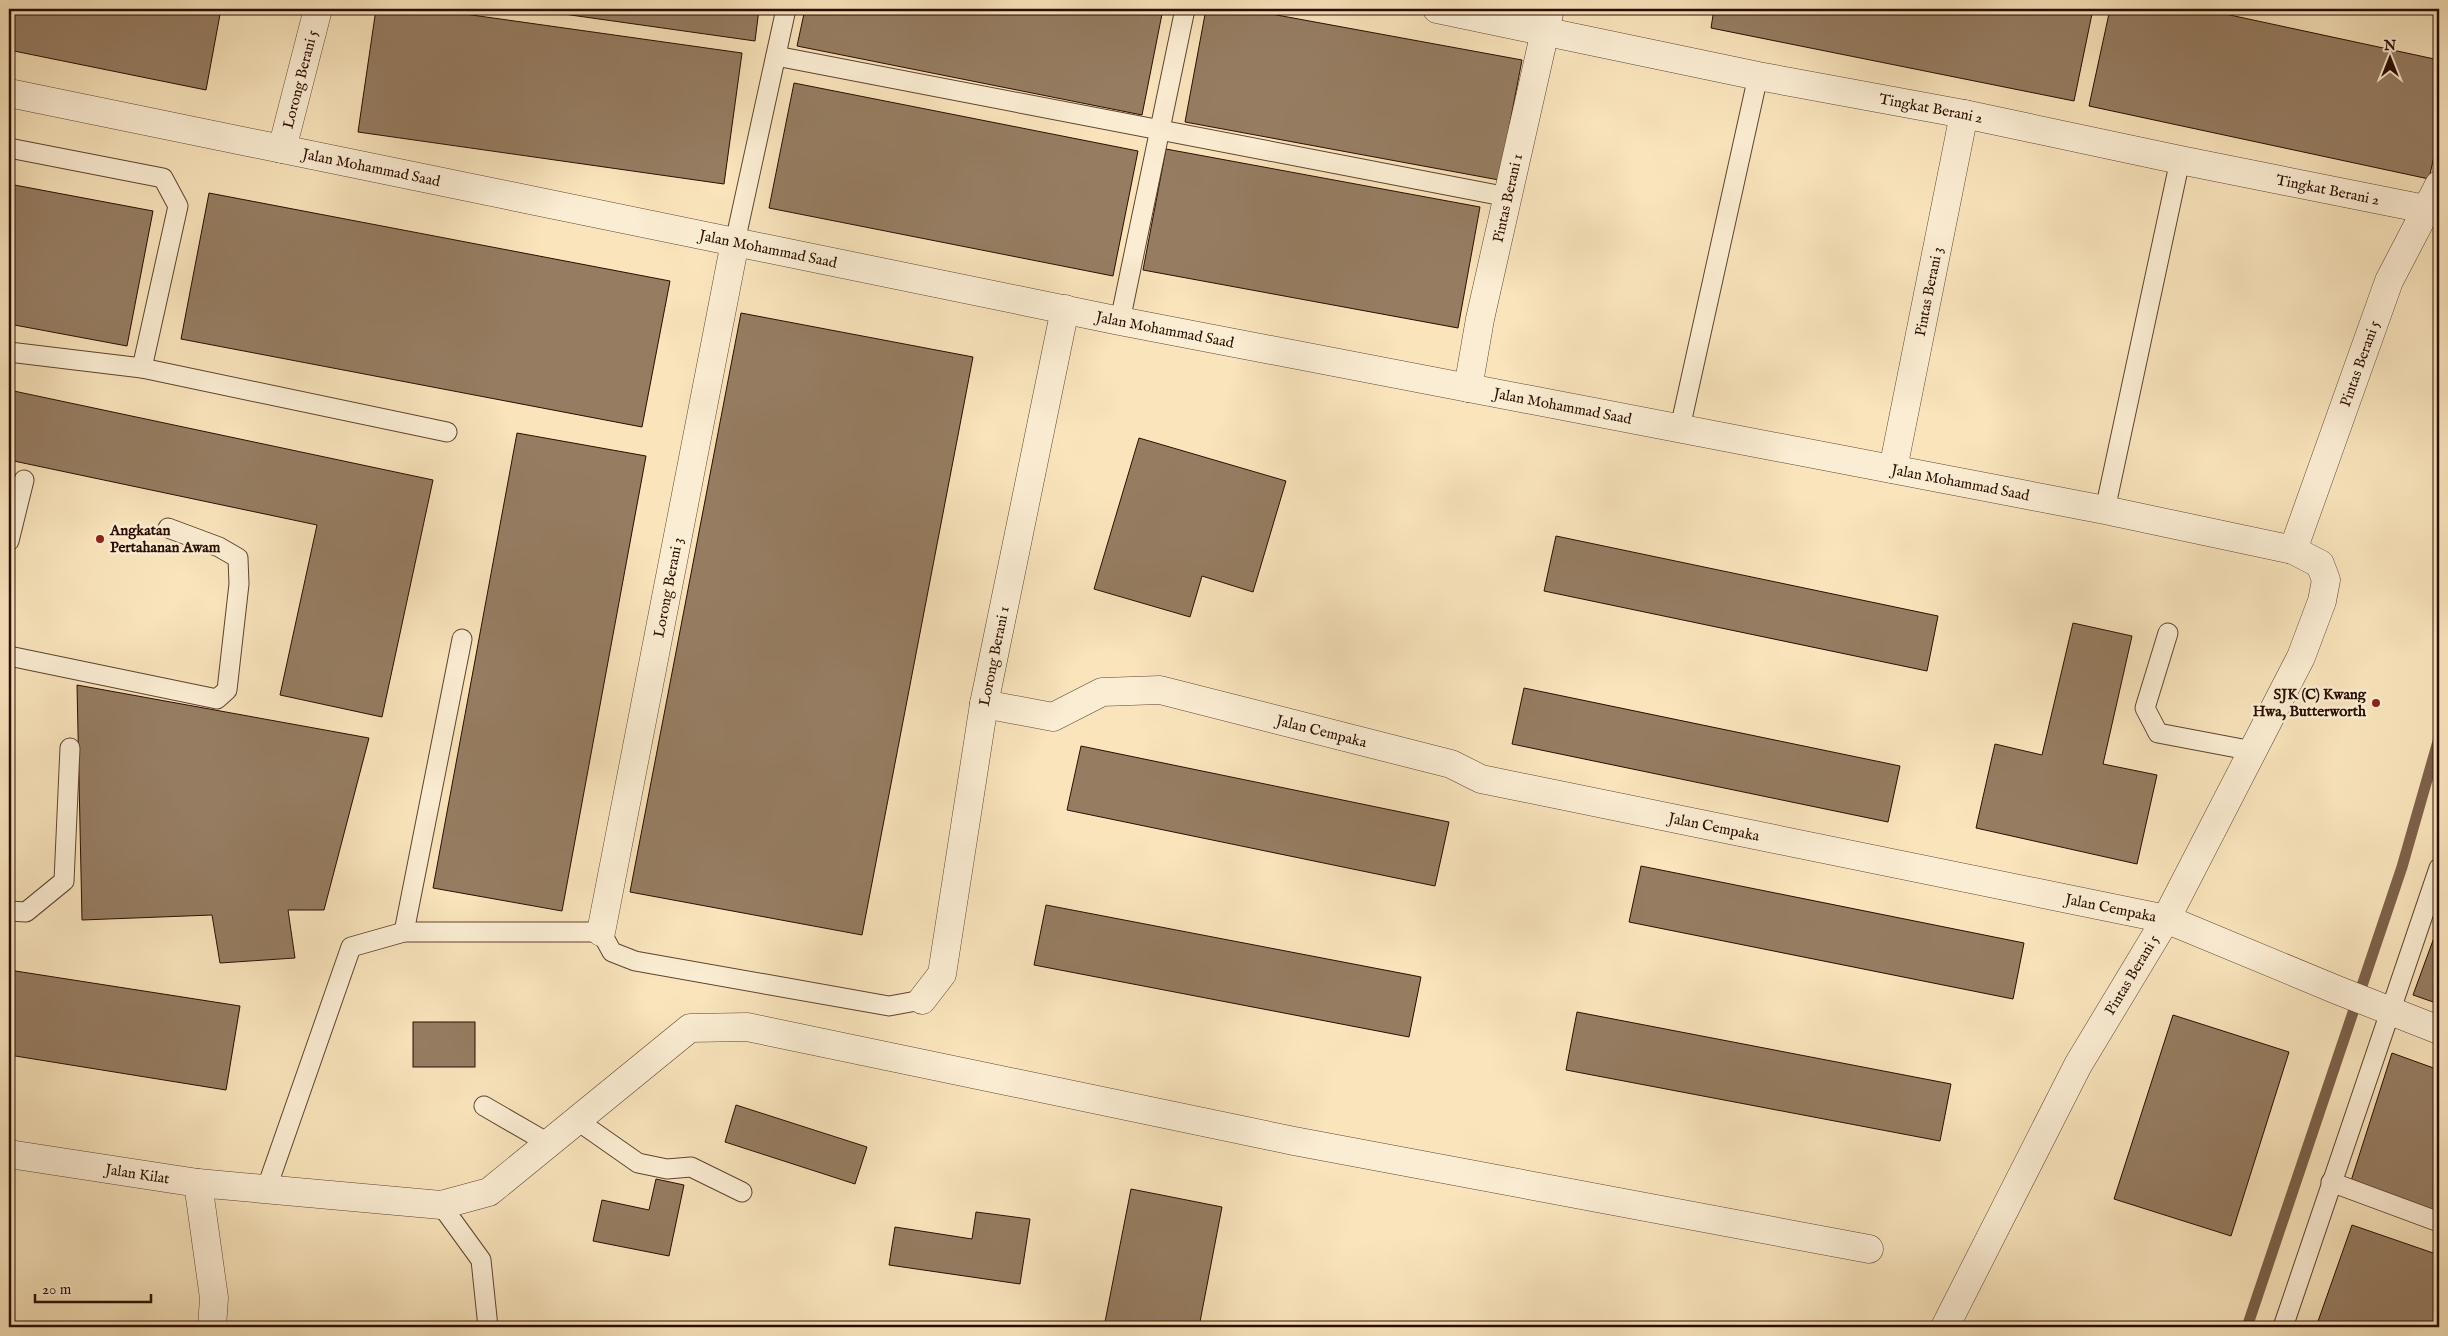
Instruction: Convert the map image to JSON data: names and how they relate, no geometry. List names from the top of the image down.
{
  "streets": {
    "street": [
      "Lorong Berani 5",
      "Tingkat Berani 2",
      "Jalan Mohammad Saad",
      "Pintas Berani 1",
      "Pintas Berani 3",
      "Pintas Berani 5",
      "Lorong Berani 3",
      "Lorong Berani 1",
      "Jalan Cempaka",
      "Jalan Kilat"
    ]
  },
  "crossings": [
    ["Lorong Berani 5", "Jalan Mohammad Saad"],
    ["Tingkat Berani 2", "Pintas Berani 1"],
    ["Tingkat Berani 2", "Pintas Berani 3"],
    ["Tingkat Berani 2", "Pintas Berani 5"],
    ["Jalan Mohammad Saad", "Pintas Berani 1"],
    ["Jalan Mohammad Saad", "Pintas Berani 3"],
    ["Jalan Mohammad Saad", "Pintas Berani 5"],
    ["Jalan Mohammad Saad", "Lorong Berani 3"],
    ["Jalan Mohammad Saad", "Lorong Berani 1"],
    ["Pintas Berani 5", "Jalan Cempaka"],
    ["Lorong Berani 1", "Jalan Cempaka"]
  ],
  "places": ["Angkatan Pertahanan Awam", "SJK (C) Kwang Hwa, Butterworth"],
  "scale_bar": "20 m",
  "north": "top"
}
